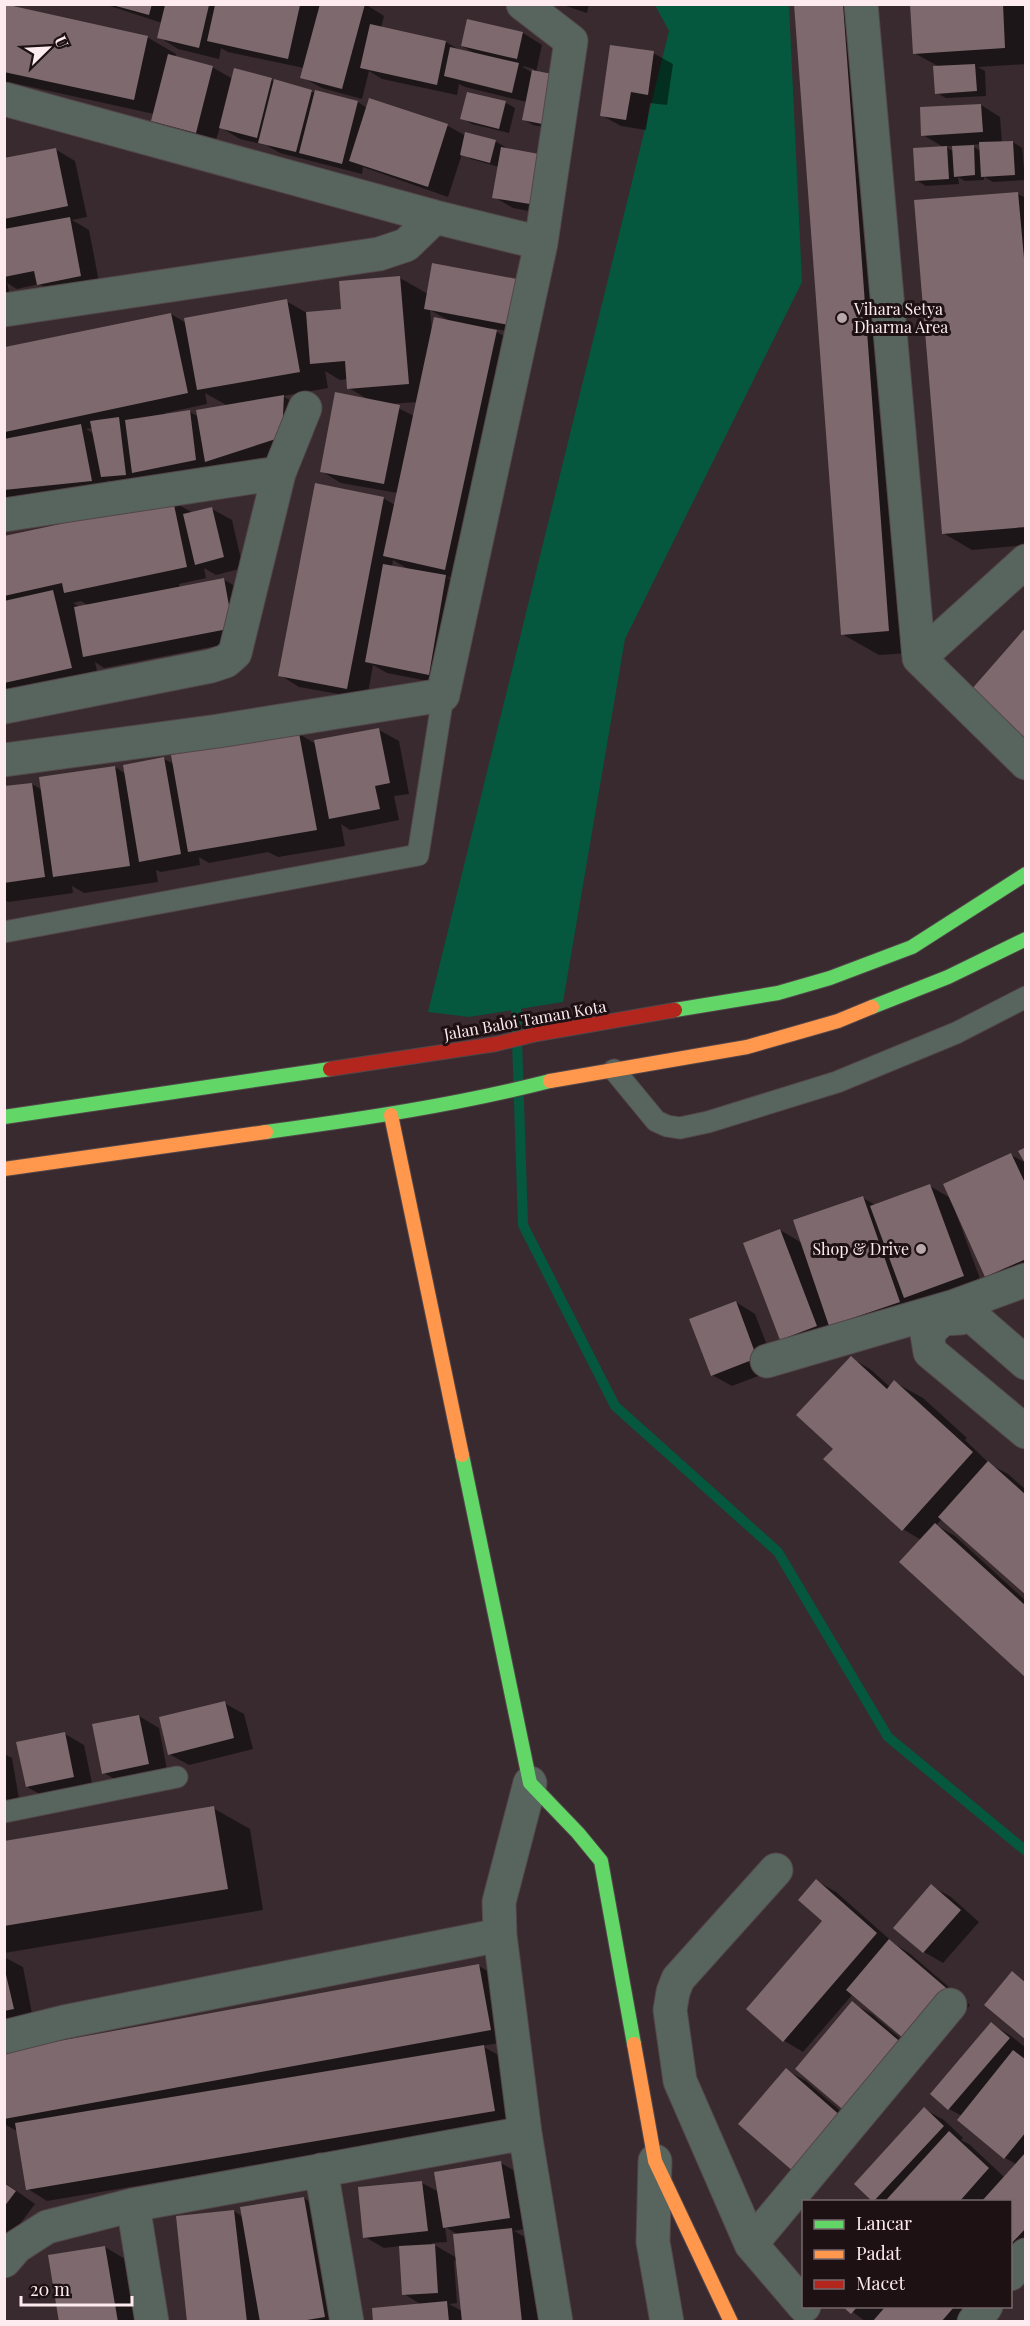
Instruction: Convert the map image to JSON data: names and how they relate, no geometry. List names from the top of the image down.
{
  "streets": {
    "main road": ["Jalan Baloi Taman Kota"]
  },
  "places": ["Vihara Setya Dharma Area", "Shop & Drive"],
  "legend": ["Lancar", "Padat", "Macet"],
  "scale_bar": "20 m",
  "north": "top right"
}
